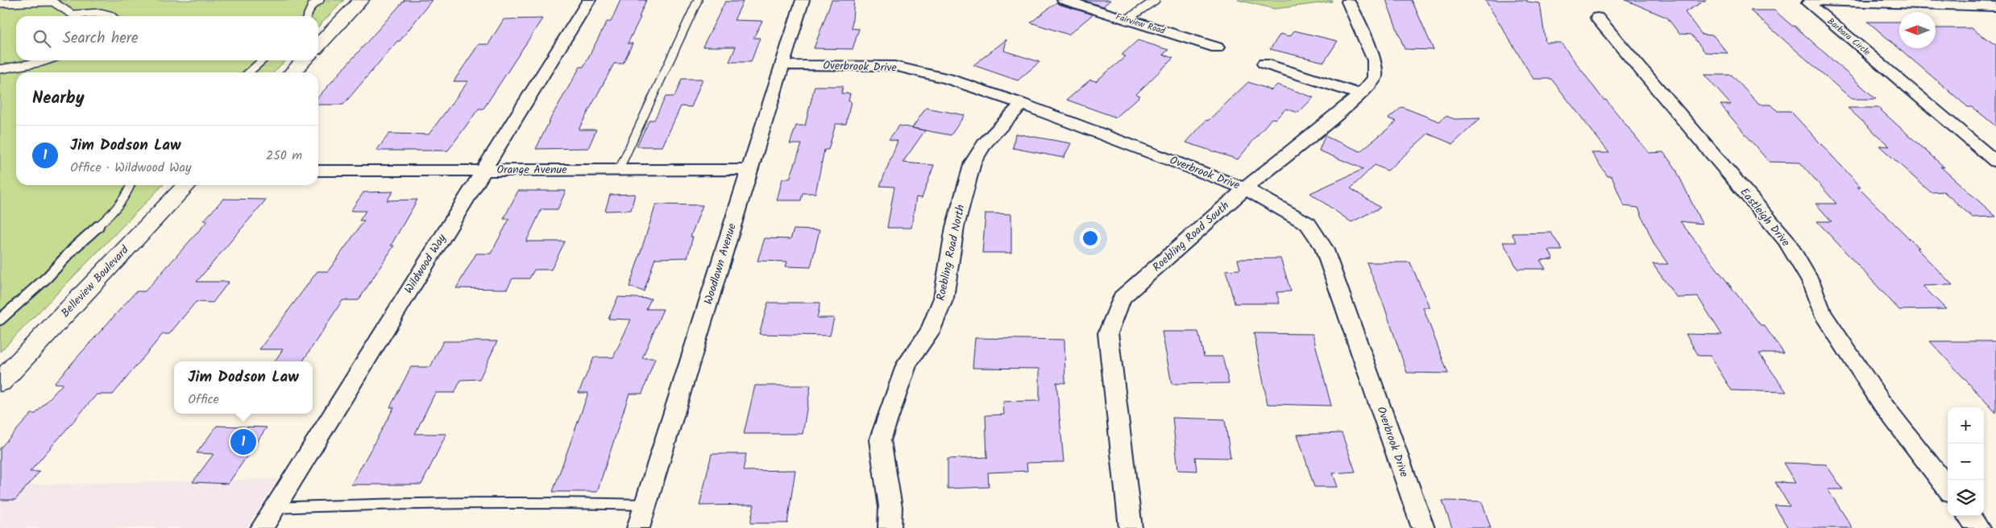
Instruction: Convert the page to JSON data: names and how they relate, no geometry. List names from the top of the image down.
{
  "streets": {
    "street": [
      "Fairview Road",
      "Barbara Circle",
      "Overbrook Drive",
      "Orange Avenue",
      "Eastleigh Drive",
      "Roebling Road South",
      "Roebling Road North",
      "Wildwood Way",
      "Woodlawn Avenue",
      "Belleview Boulevard"
    ]
  },
  "crossings": [
    ["Overbrook Drive", "Roebling Road South"],
    ["Overbrook Drive", "Roebling Road North"],
    ["Overbrook Drive", "Woodlawn Avenue"],
    ["Orange Avenue", "Wildwood Way"],
    ["Orange Avenue", "Woodlawn Avenue"]
  ],
  "north": "left",
  "page": {
    "search": "Search here",
    "heading": "Nearby",
    "list": [
      {
        "mark": "1",
        "name": "Jim Dodson Law",
        "note": "Office · Wildwood Way",
        "value": "250 m"
      }
    ],
    "popup": ["Jim Dodson Law", "Office"],
    "map_buttons": ["+", "−"],
    "pins": "1"
  }
}
